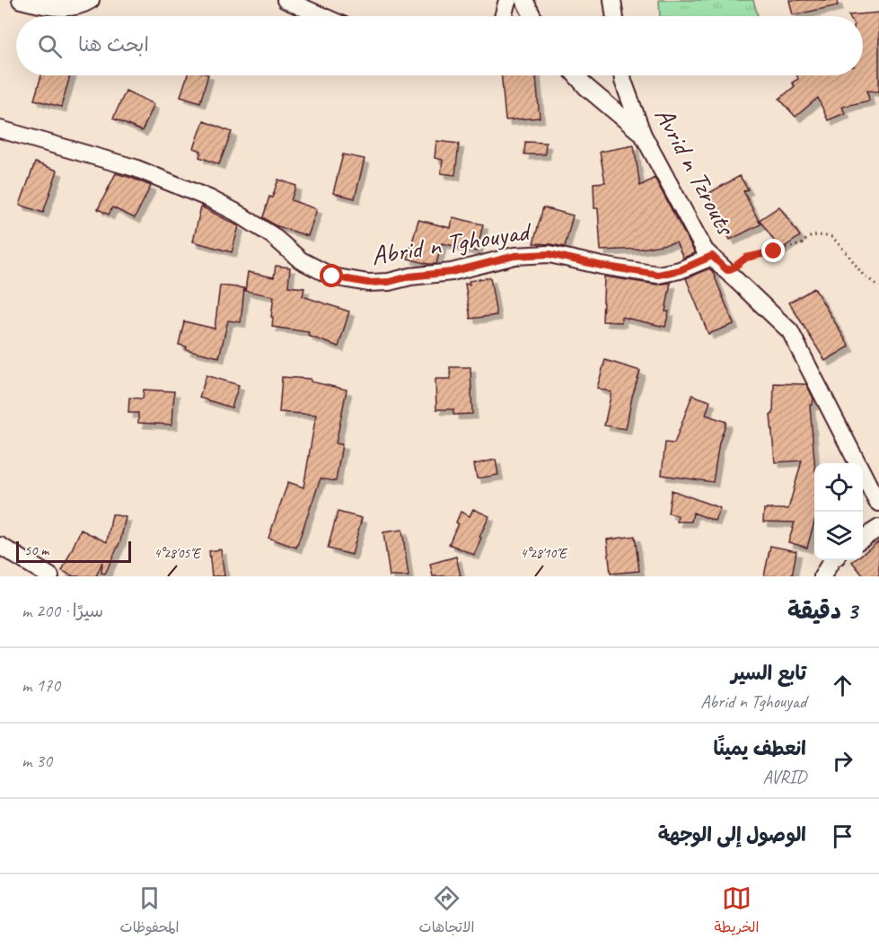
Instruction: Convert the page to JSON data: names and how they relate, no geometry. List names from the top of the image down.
{
  "streets": {
    "street": ["Avrid n Tzrouts", "Abrid n Tghouyad"]
  },
  "crossings": [
    ["Avrid n Tzrouts", "Abrid n Tghouyad"]
  ],
  "scale_bar": "50 m",
  "page": {
    "search": "ابحث هنا",
    "scale": "50 m",
    "heading": ["3 دقيقة", "سيرًا · 200 m"],
    "list": [
      ["تابع السير", "Abrid n Tghouyad", "170 m"],
      ["انعطف يمينًا", "AVRID", "30 m"],
      "الوصول إلى الوجهة"
    ],
    "nav": ["الخريطة", "الاتجاهات", "المحفوظات"]
  },
  "coordinates": ["4°28'05\"E", "4°28'10\"E"]
}
